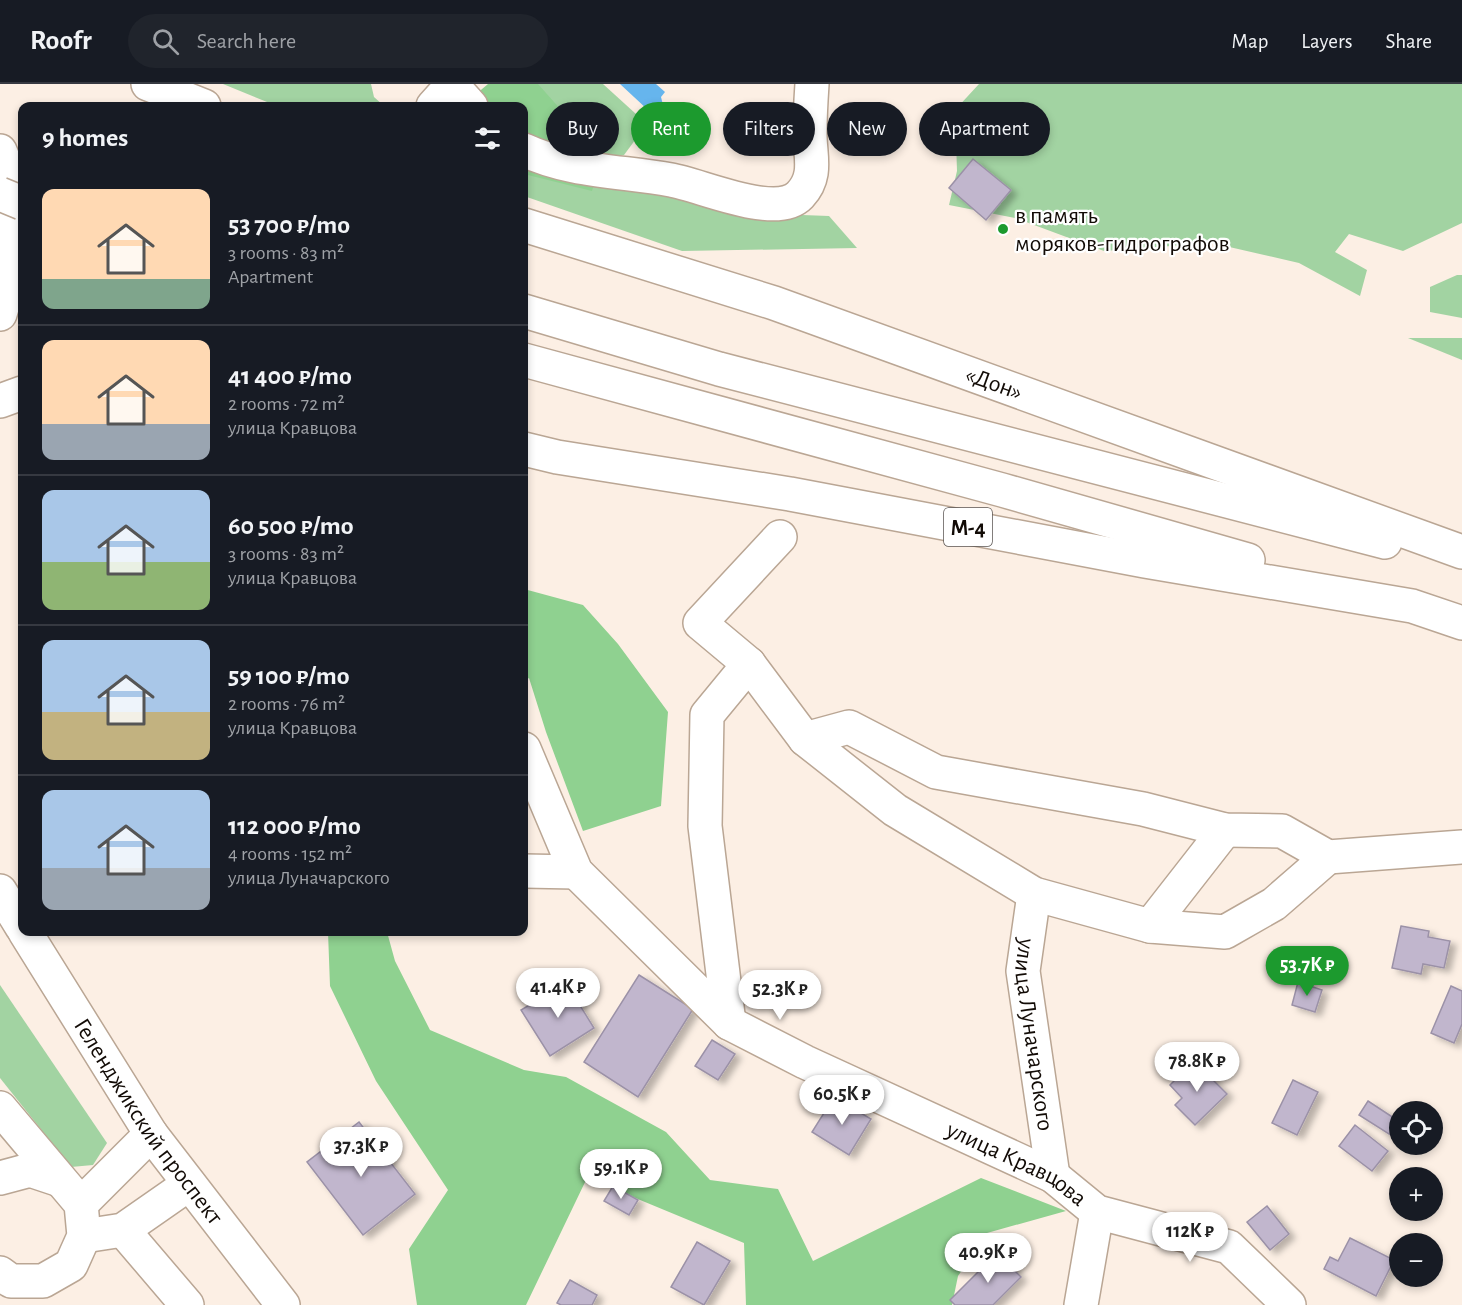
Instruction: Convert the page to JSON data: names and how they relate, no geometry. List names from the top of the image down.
{
  "streets": {
    "main road": [
      "«Дон»",
      "М-4",
      "улица Луначарского",
      "Геленджикский проспект",
      "улица Кравцова"
    ]
  },
  "crossings": [
    ["улица Луначарского", "улица Кравцова"]
  ],
  "places": ["в память моряков-гидрографов"],
  "page": {
    "header": "Roofr",
    "search": "Search here",
    "nav": ["Map", "Layers", "Share"],
    "chip": [
      "Buy",
      "Rent",
      "Filters",
      "New",
      "Apartment"
    ],
    "heading": "9 homes",
    "list": [
      {
        "name": "53 700 ₽/mo",
        "note": "3 rooms · 83 m² · Apartment"
      },
      {
        "name": "41 400 ₽/mo",
        "note": "2 rooms · 72 m² · улица Кравцова"
      },
      {
        "name": "60 500 ₽/mo",
        "note": "3 rooms · 83 m² · улица Кравцова"
      },
      {
        "name": "59 100 ₽/mo",
        "note": "2 rooms · 76 m² · улица Кравцова"
      },
      {
        "name": "112 000 ₽/mo",
        "note": "4 rooms · 152 m² · улица Луначарского"
      }
    ],
    "price": [
      "53.7K ₽",
      "41.4K ₽",
      "52.3K ₽",
      "78.8K ₽",
      "60.5K ₽",
      "37.3K ₽",
      "59.1K ₽",
      "112K ₽",
      "40.9K ₽"
    ],
    "map_buttons": ["+", "−"]
  }
}
